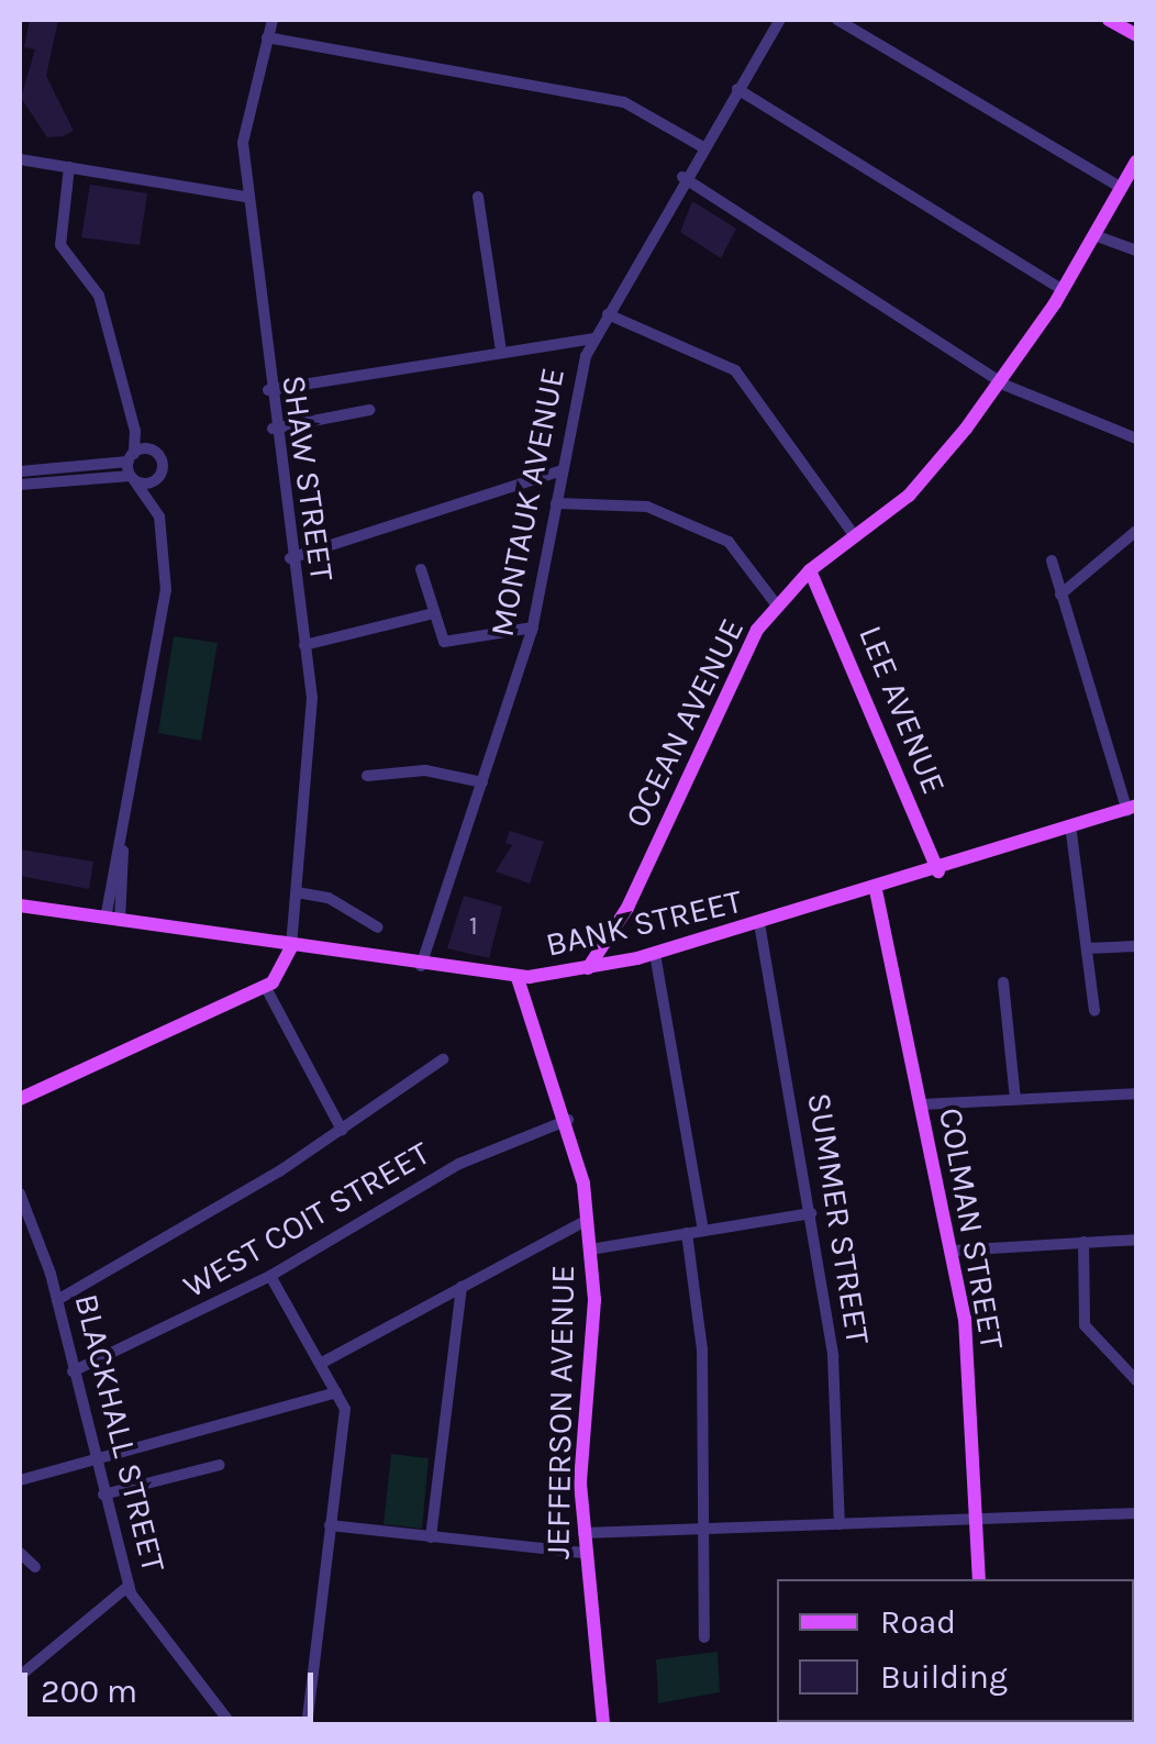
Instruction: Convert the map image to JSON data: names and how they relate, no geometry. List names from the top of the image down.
{
  "streets": {
    "main road": [
      "LEE AVENUE",
      "OCEAN AVENUE",
      "BANK STREET",
      "COLMAN STREET",
      "JEFFERSON AVENUE"
    ],
    "street": [
      "SHAW STREET",
      "MONTAUK AVENUE",
      "SUMMER STREET",
      "WEST COIT STREET",
      "BLACKHALL STREET"
    ]
  },
  "crossings": [
    ["SHAW STREET", "BANK STREET"],
    ["MONTAUK AVENUE", "BANK STREET"],
    ["LEE AVENUE", "OCEAN AVENUE"],
    ["LEE AVENUE", "BANK STREET"],
    ["OCEAN AVENUE", "BANK STREET"],
    ["BANK STREET", "SUMMER STREET"],
    ["BANK STREET", "COLMAN STREET"],
    ["BANK STREET", "JEFFERSON AVENUE"],
    ["WEST COIT STREET", "JEFFERSON AVENUE"],
    ["WEST COIT STREET", "BLACKHALL STREET"]
  ],
  "house_numbers": ["1"],
  "legend": ["Road", "Building"],
  "scale_bar": "200 m"
}
